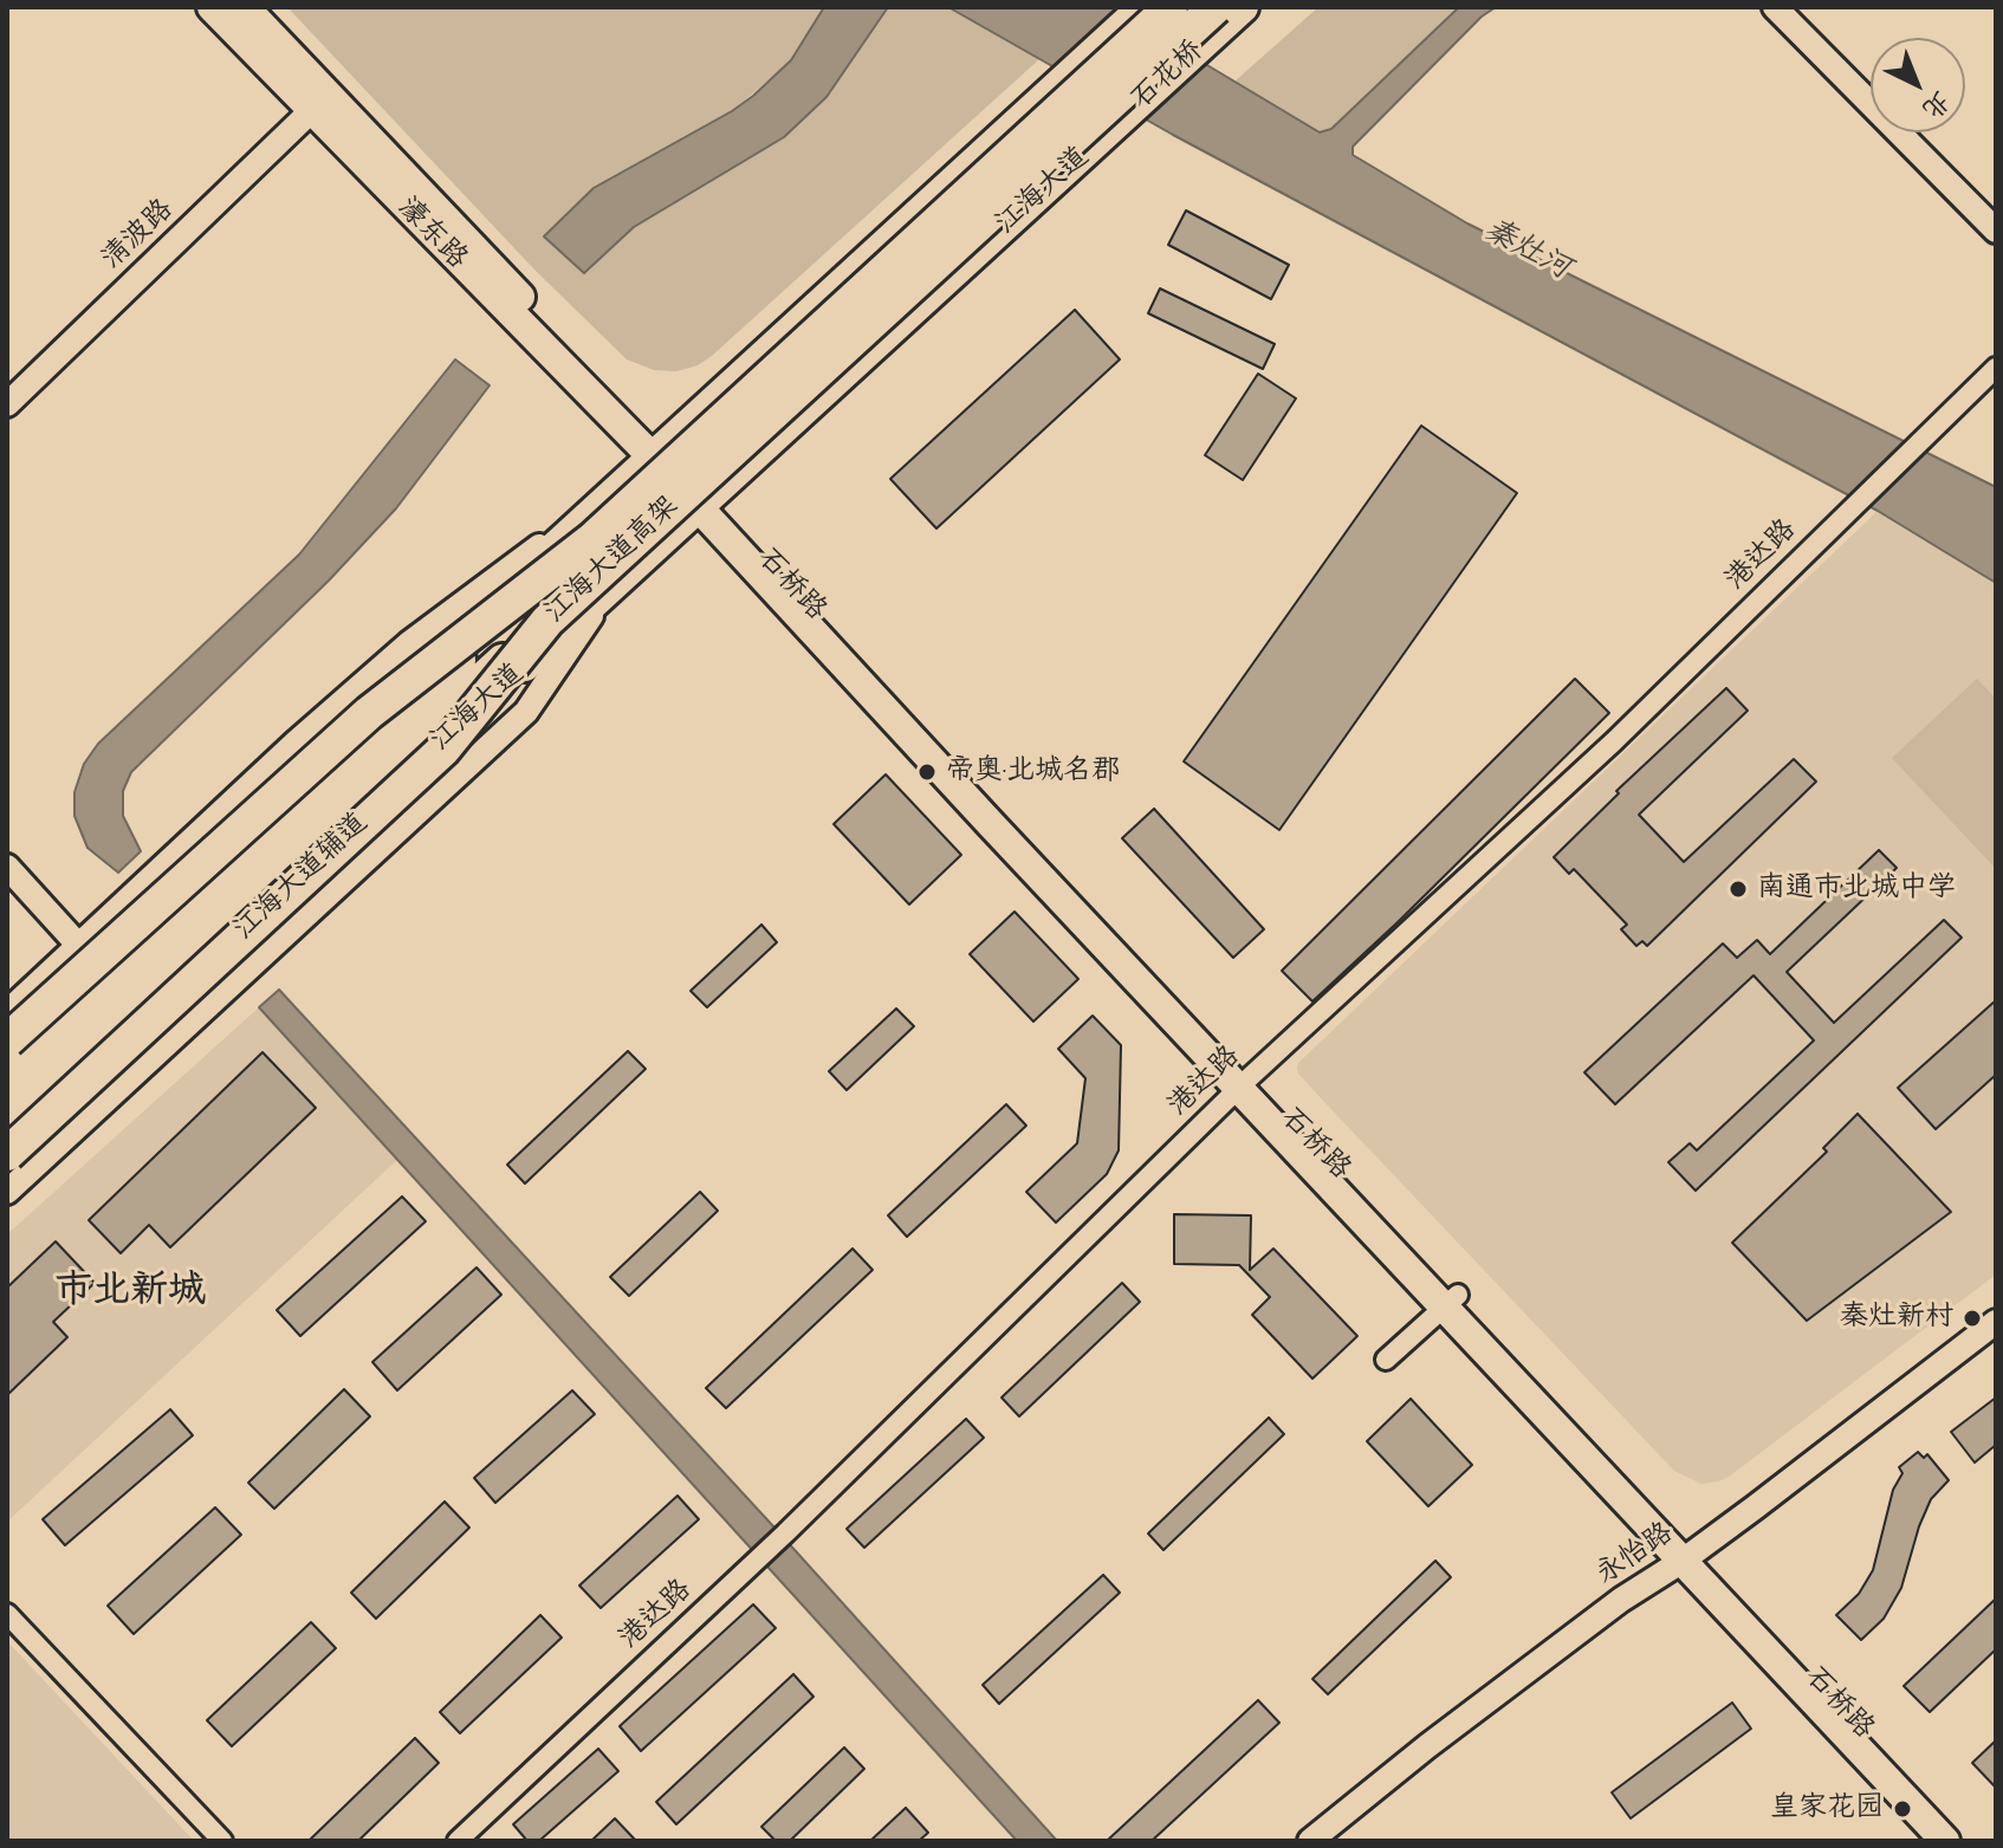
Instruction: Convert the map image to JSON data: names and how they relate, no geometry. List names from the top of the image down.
{
  "streets": {
    "highway": ["江海大道高架"],
    "main road": [
      "石花桥",
      "江海大道",
      "濠东路",
      "石桥路"
    ],
    "street": [
      "清波路",
      "港达路",
      "江海大道辅道",
      "永怡路"
    ]
  },
  "crossings": [
    ["石花桥", "江海大道"],
    ["石花桥", "江海大道高架"],
    ["江海大道", "石桥路"],
    ["江海大道", "江海大道辅道"],
    ["濠东路", "清波路"],
    ["濠东路", "石桥路"],
    ["港达路", "石桥路"],
    ["石桥路", "永怡路"]
  ],
  "districts": ["市北新城"],
  "water": ["秦灶河"],
  "places": [
    "帝奥·北城名郡",
    "南通市北城中学",
    "秦灶新村",
    "皇家花园"
  ],
  "north": "bottom right"
}
